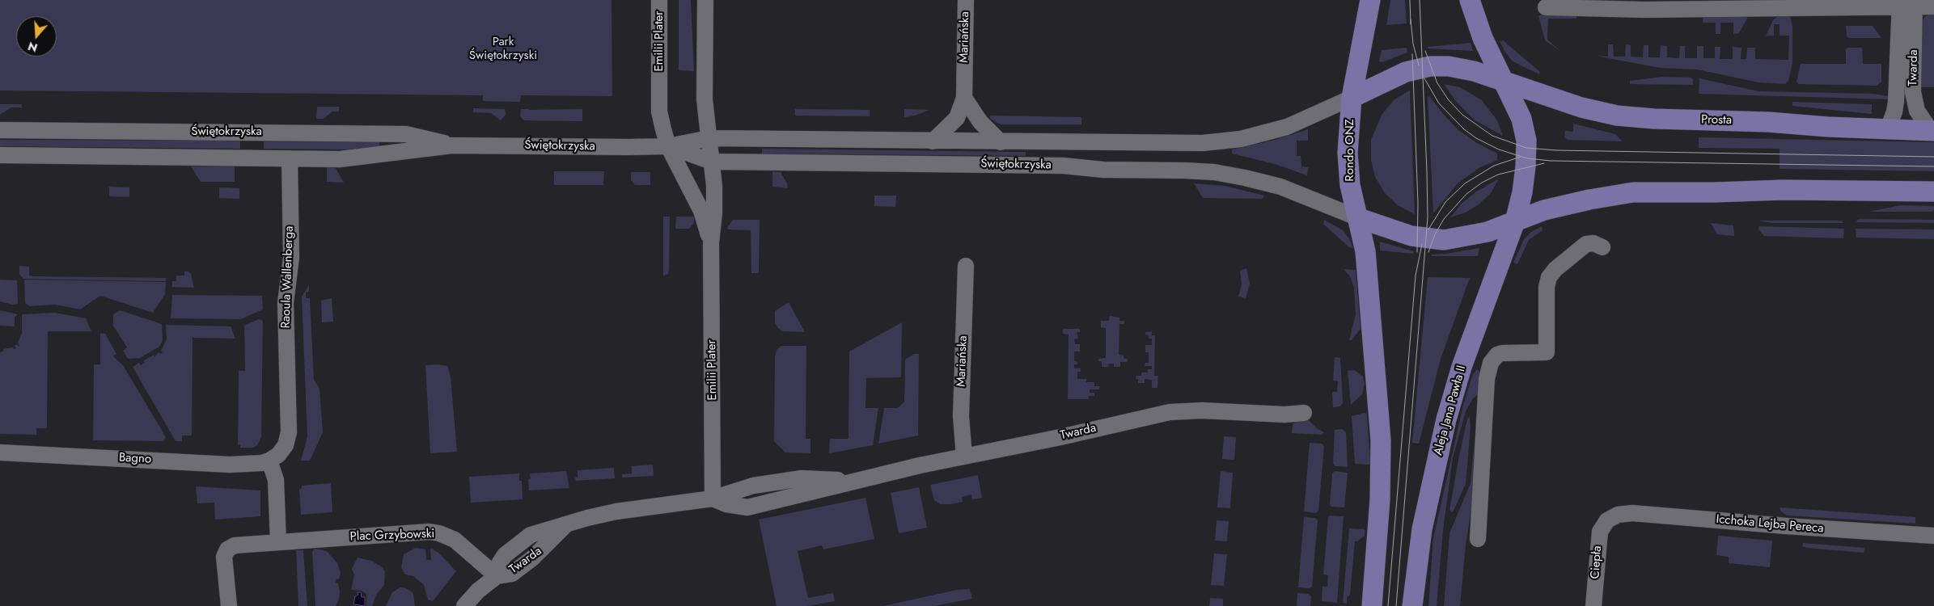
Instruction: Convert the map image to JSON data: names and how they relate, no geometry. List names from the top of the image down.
{
  "streets": {
    "main road": ["Prosta", "Rondo ONZ", "Aleja Jana Pawła II"],
    "street": [
      "Mariańska",
      "Emilii Plater",
      "Twarda",
      "Świętokrzyska",
      "Raoula Wallenberga",
      "Bagno",
      "Icchoka Lejba Pereca",
      "Plac Grzybowski",
      "Ciepła"
    ]
  },
  "crossings": [
    ["Mariańska", "Twarda"],
    ["Mariańska", "Świętokrzyska"],
    ["Emilii Plater", "Twarda"],
    ["Emilii Plater", "Świętokrzyska"],
    ["Twarda", "Prosta"],
    ["Twarda", "Plac Grzybowski"],
    ["Świętokrzyska", "Rondo ONZ"],
    ["Świętokrzyska", "Raoula Wallenberga"],
    ["Raoula Wallenberga", "Bagno"],
    ["Icchoka Lejba Pereca", "Ciepła"]
  ],
  "parks": ["Park Świętokrzyski"],
  "north": "bottom"
}
